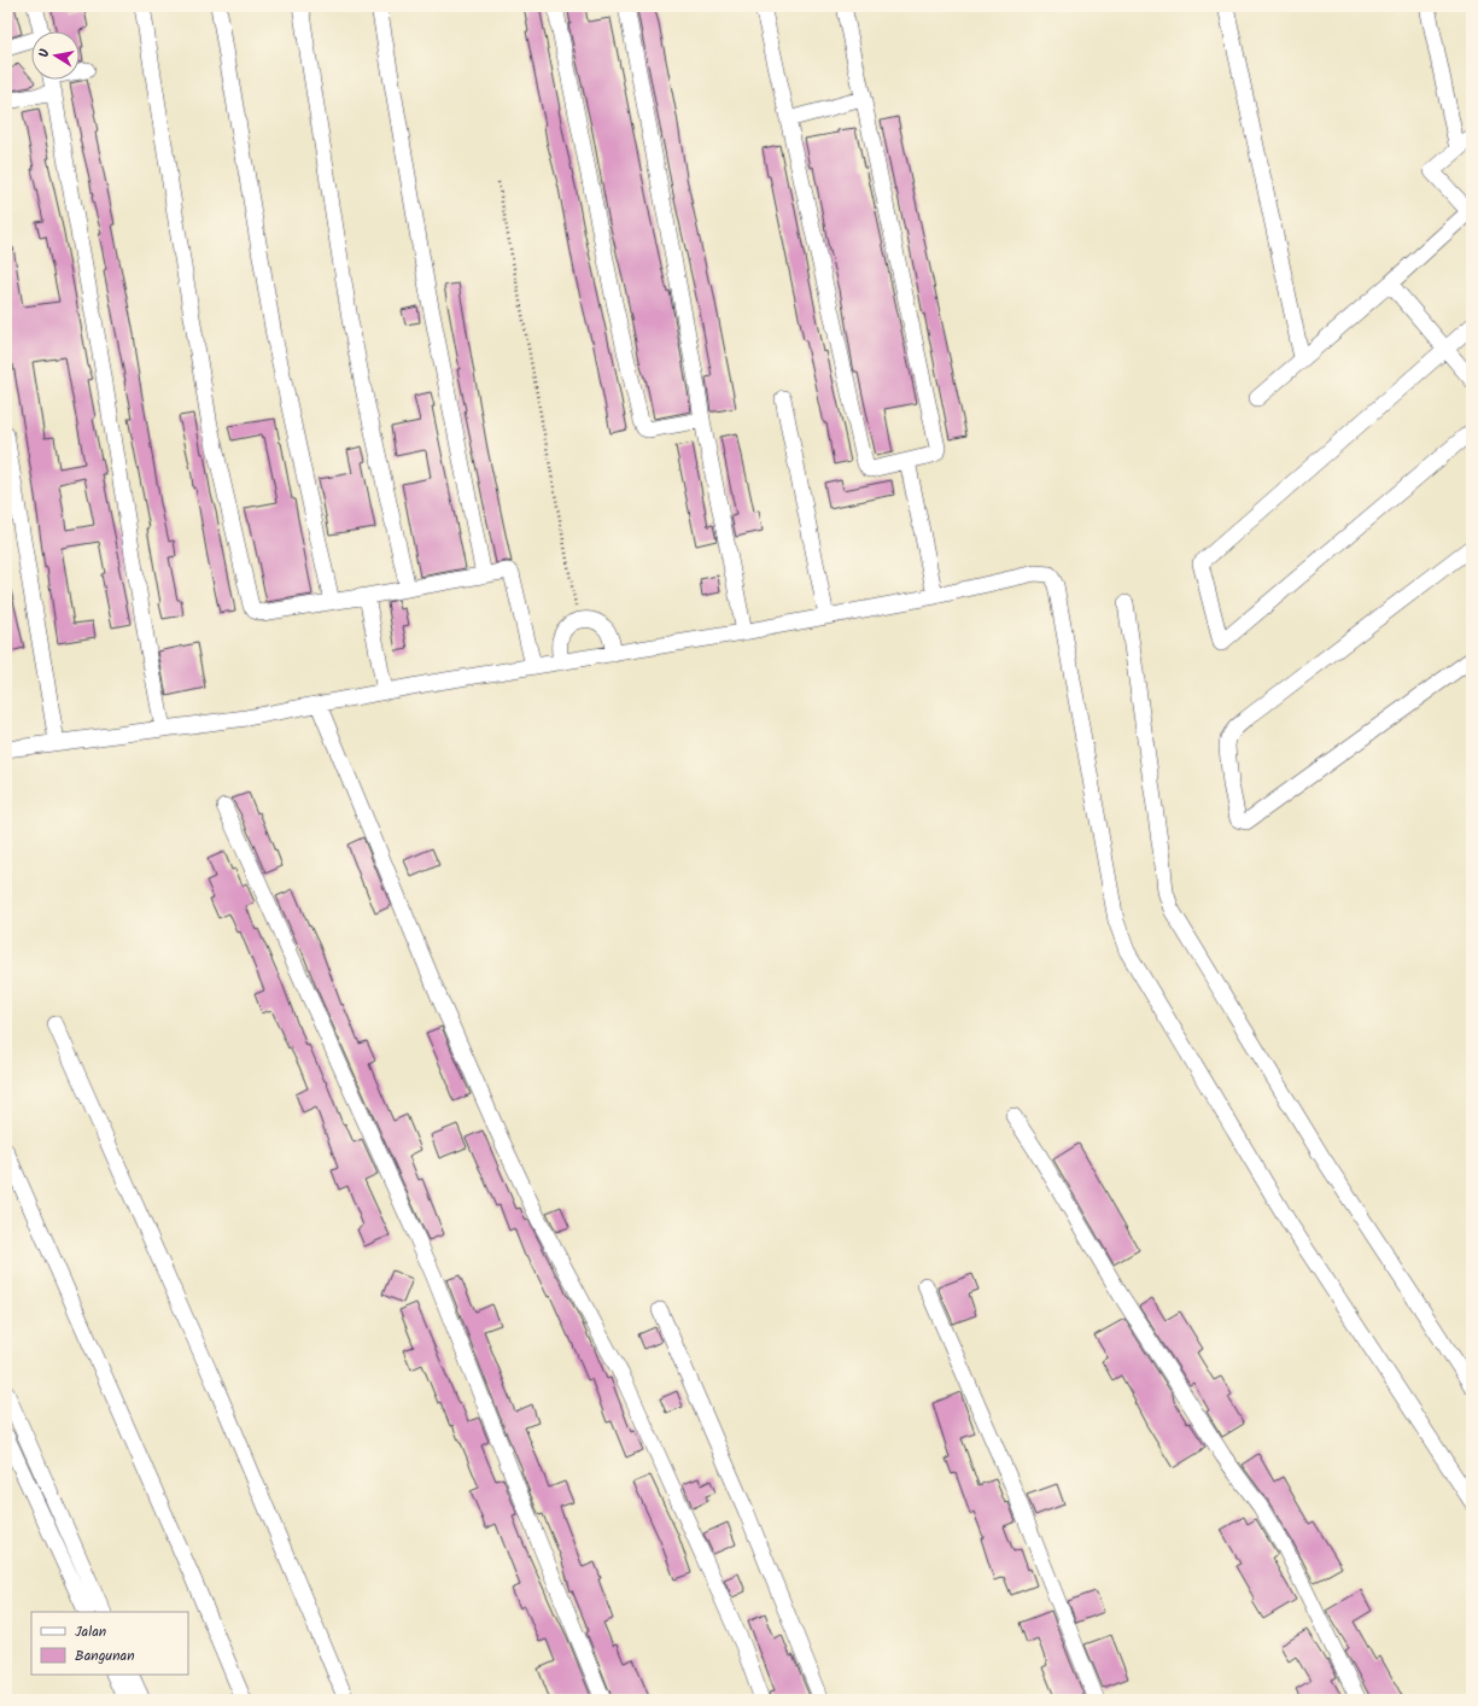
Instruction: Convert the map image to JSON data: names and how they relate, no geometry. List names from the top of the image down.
{
  "legend": ["Jalan", "Bangunan"],
  "north": "left"
}
